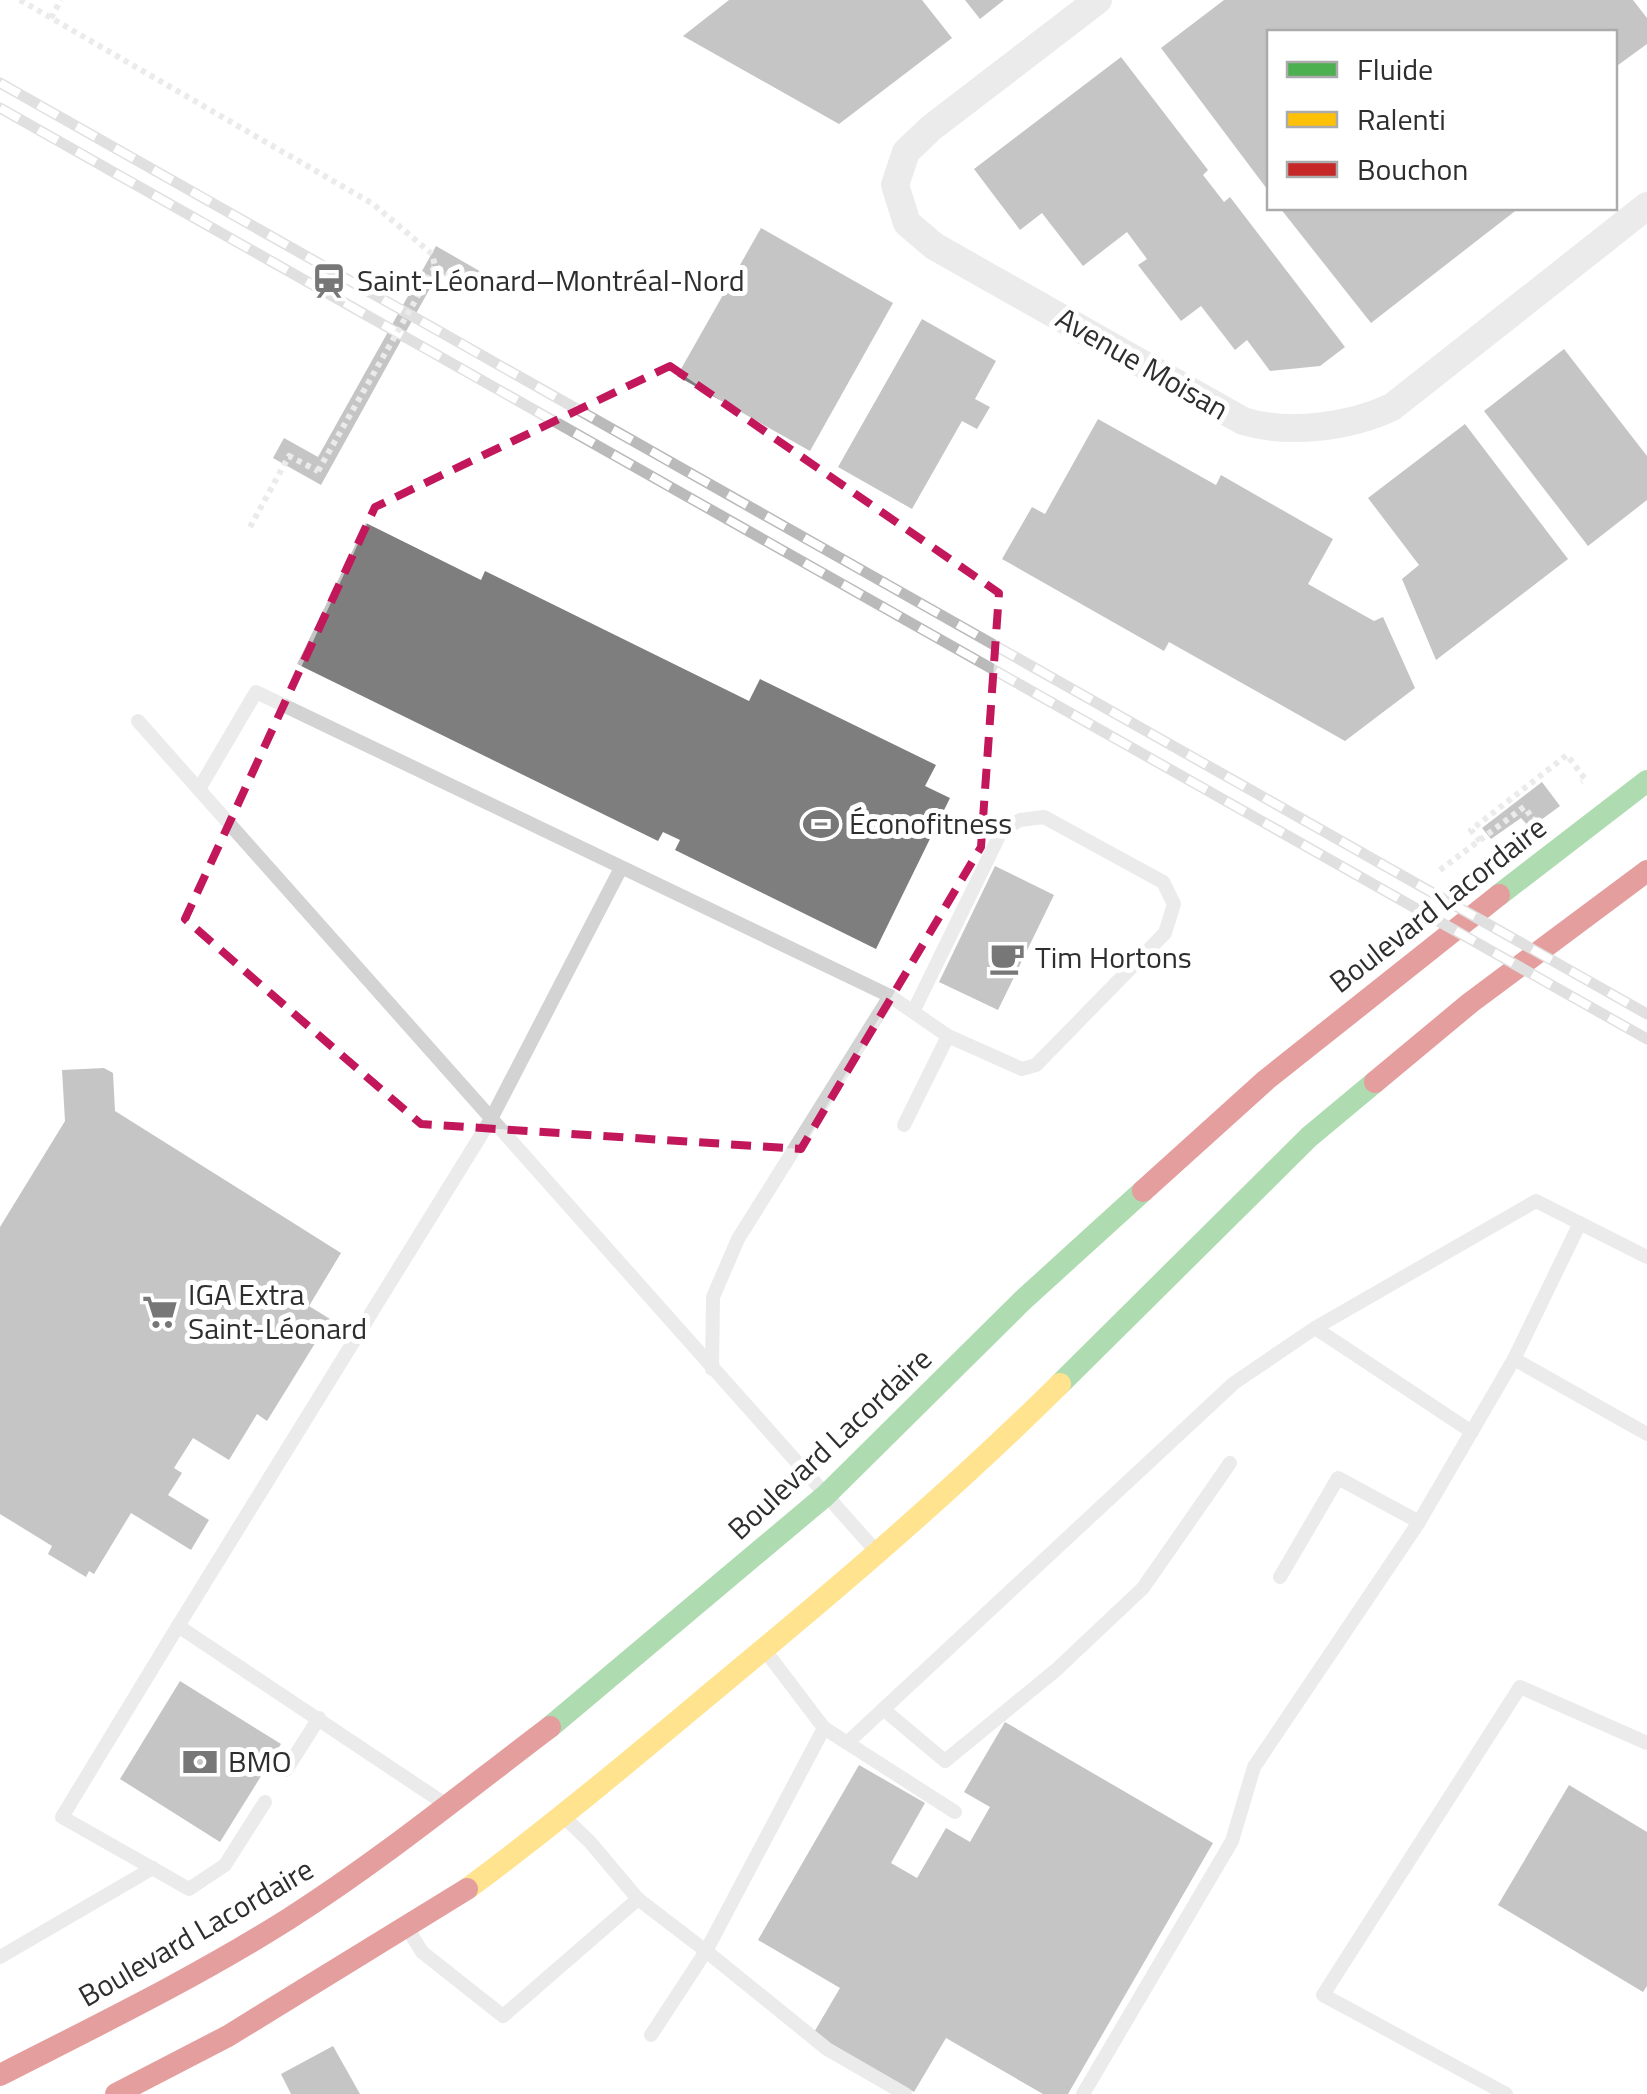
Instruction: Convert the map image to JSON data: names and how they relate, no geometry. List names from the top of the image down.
{
  "streets": {
    "main road": ["Boulevard Lacordaire"],
    "street": ["Avenue Moisan"]
  },
  "places": {
    "station": ["Saint-Léonard–Montréal-Nord"],
    "sports": ["Éconofitness"],
    "cafe": ["Tim Hortons"],
    "supermarket": ["IGA Extra Saint-Léonard"],
    "bank": ["BMO"]
  },
  "legend": ["Fluide", "Ralenti", "Bouchon"]
}
